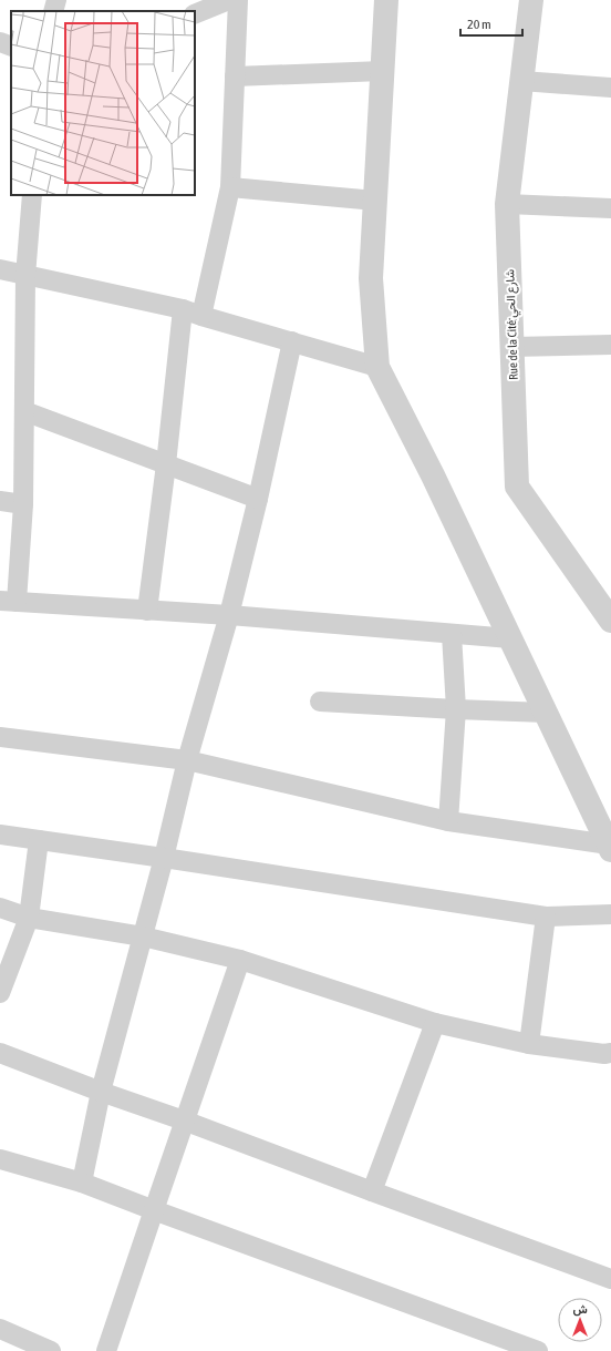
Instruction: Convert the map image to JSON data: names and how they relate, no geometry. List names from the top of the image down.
{
  "streets": {
    "street": ["Rue de la Cité;شارع الحي"]
  },
  "scale_bar": "20 m",
  "north": "top"
}
